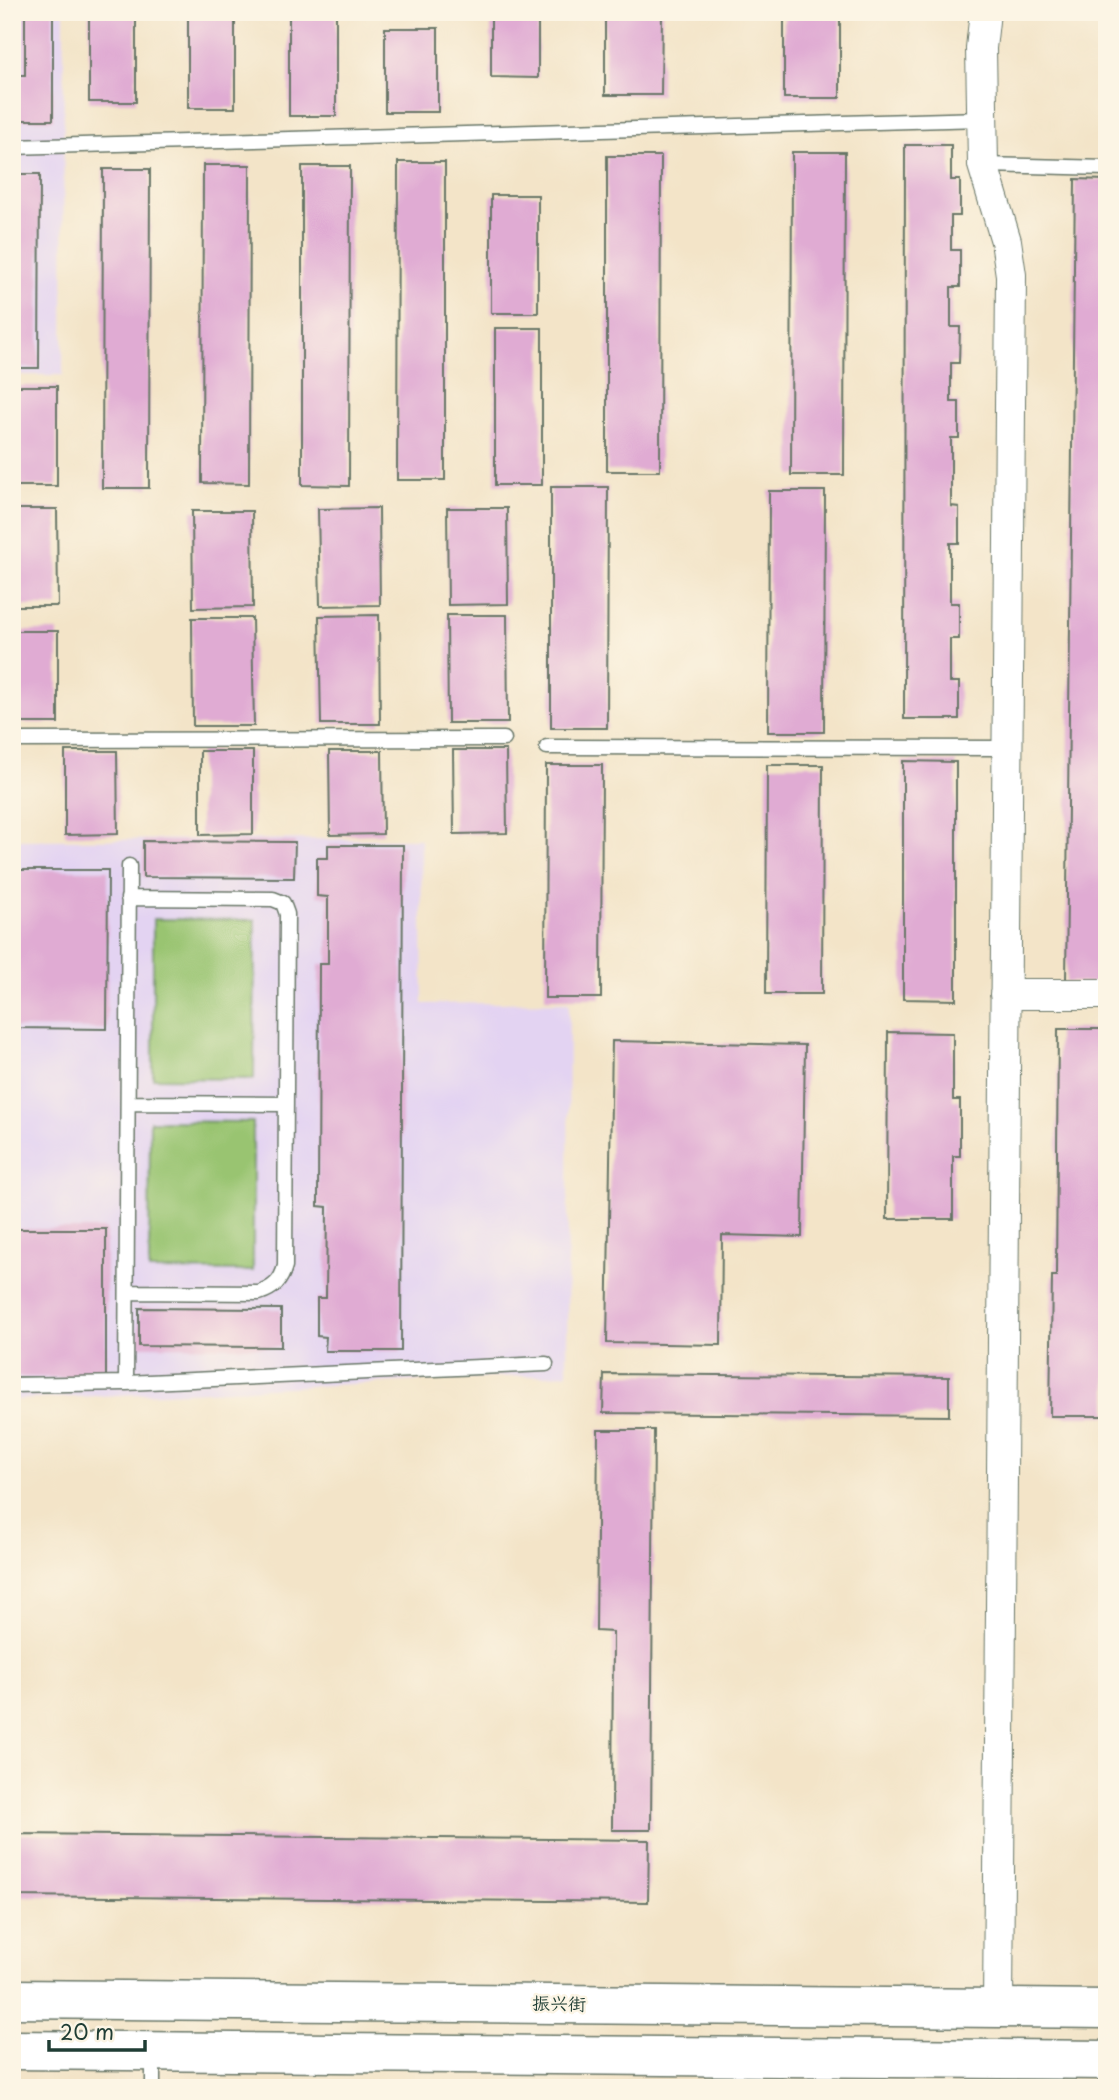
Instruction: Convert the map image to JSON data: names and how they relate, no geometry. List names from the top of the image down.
{
  "streets": {
    "street": ["振兴街"]
  },
  "scale_bar": "20 m"
}
